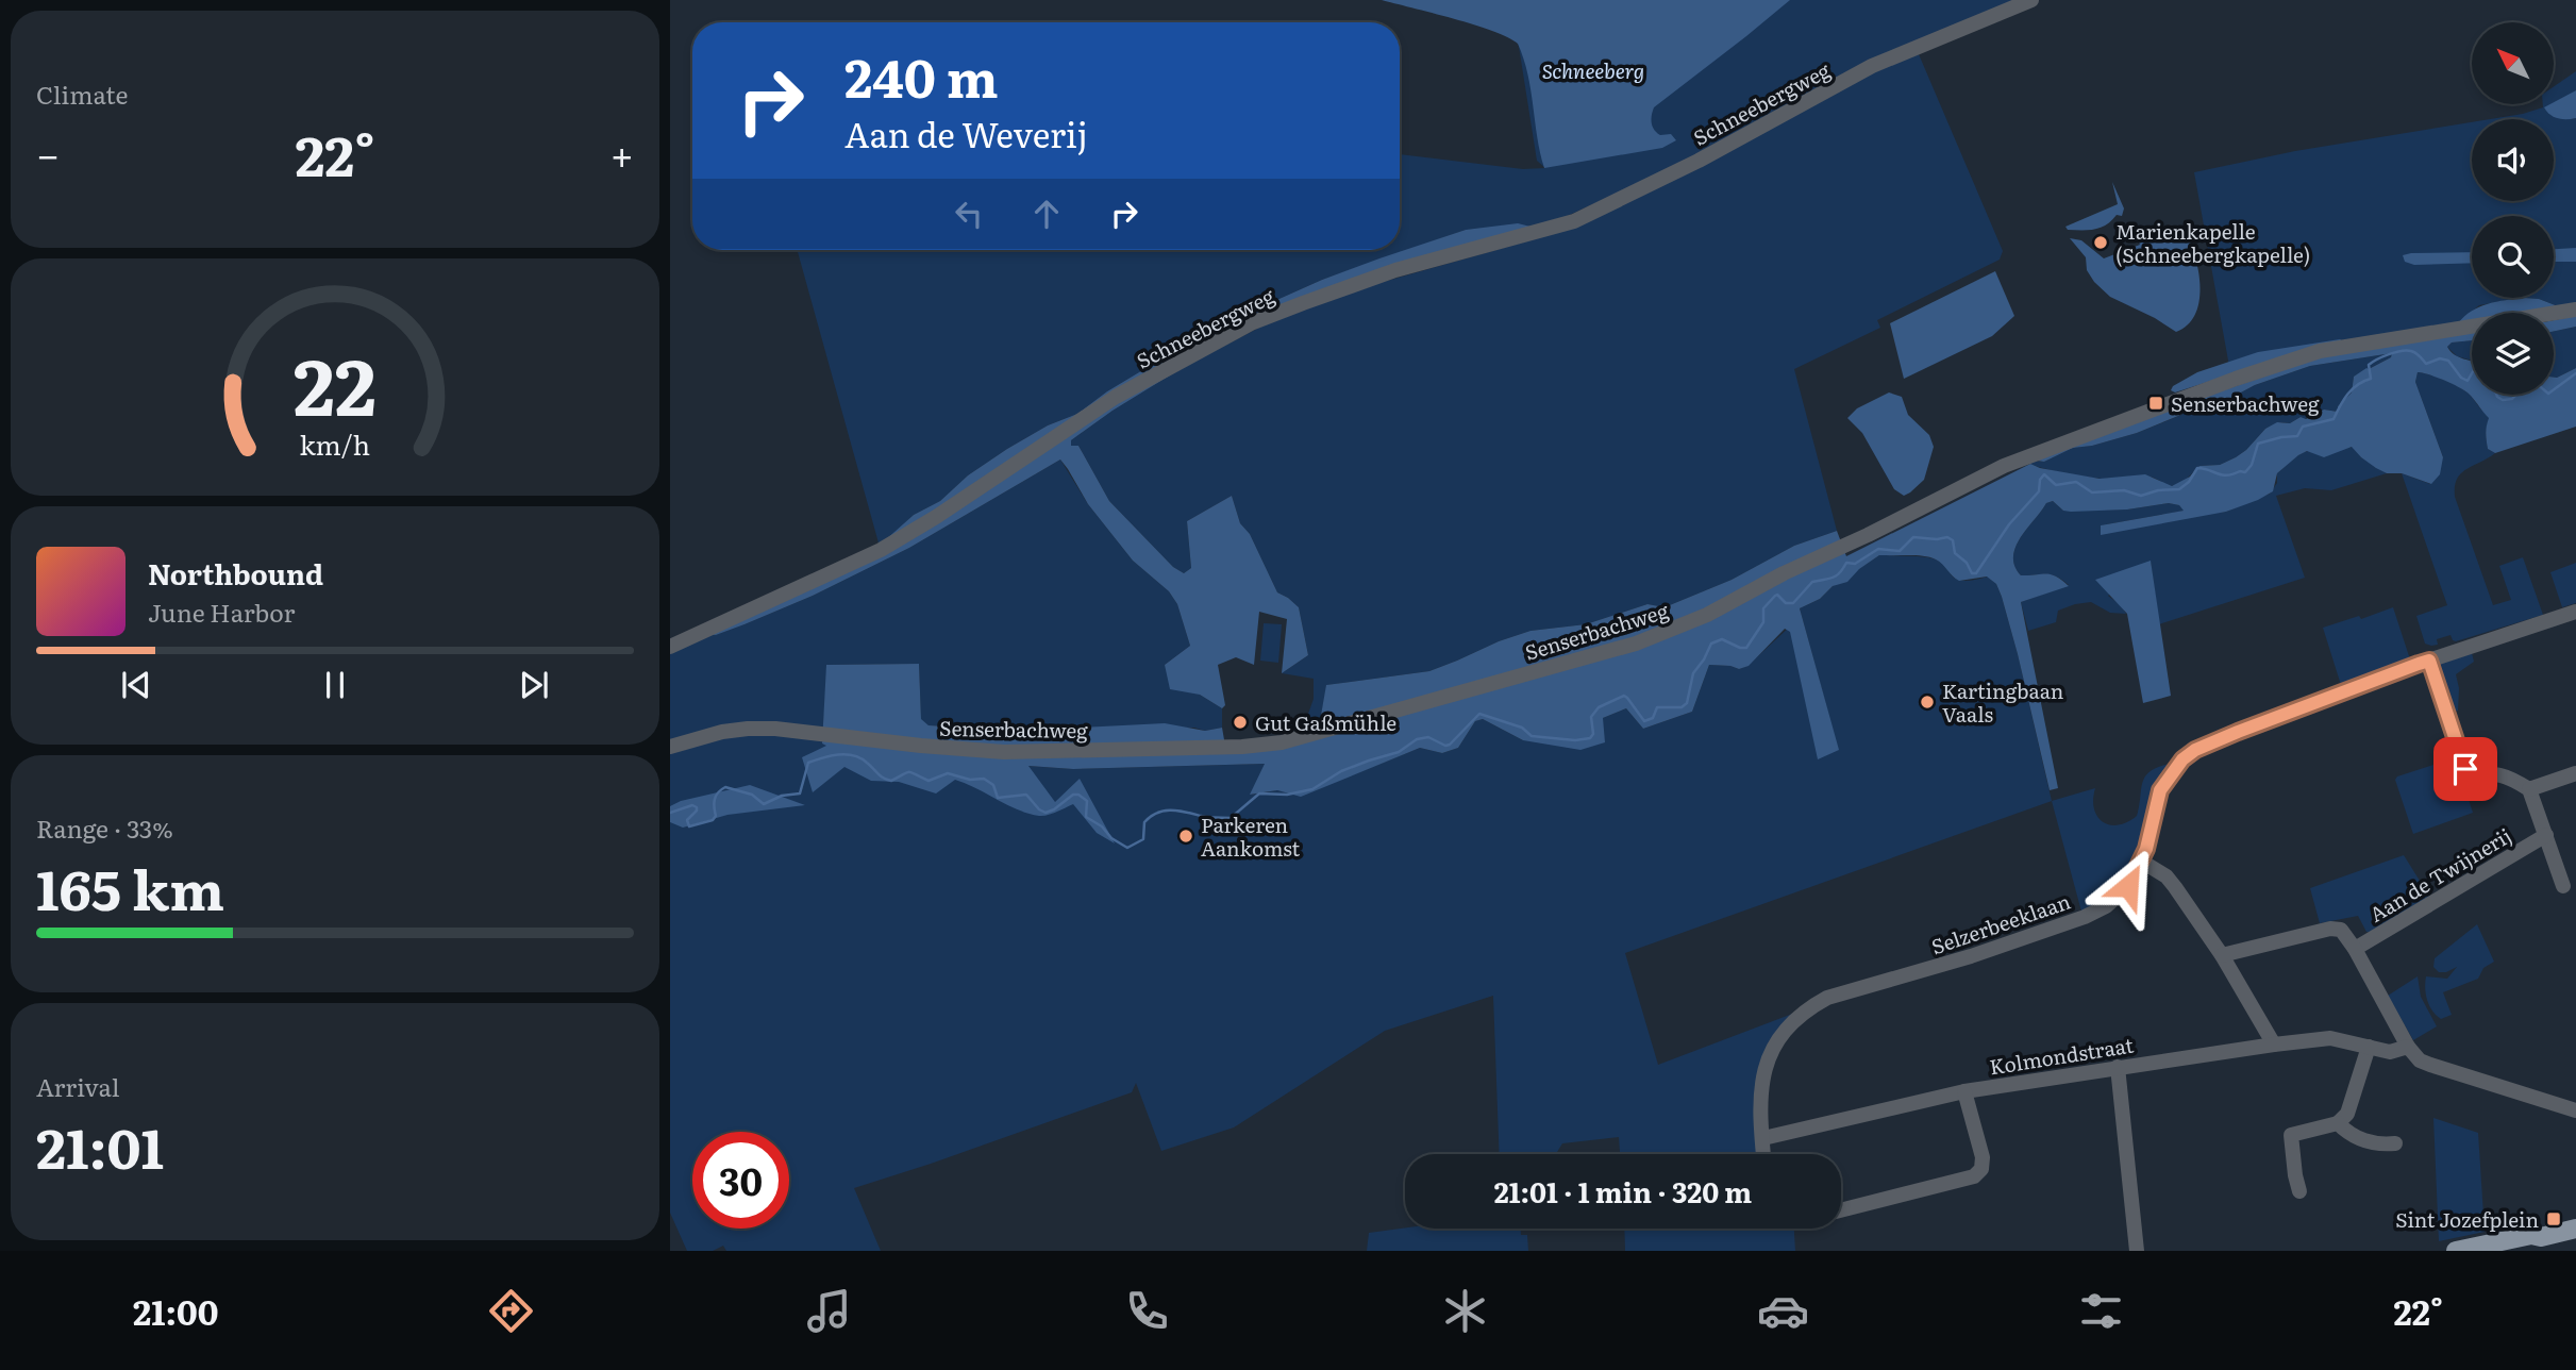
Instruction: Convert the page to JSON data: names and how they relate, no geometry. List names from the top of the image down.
{
  "streets": {
    "street": [
      "Schneebergweg",
      "Senserbachweg",
      "Aan de Twijnerij",
      "Selzerbeeklaan",
      "Kolmondstraat"
    ]
  },
  "crossings": [
    ["Selzerbeeklaan", "Kolmondstraat"]
  ],
  "parks": ["Schneeberg"],
  "places": {
    "other": [
      "Marienkapelle (Schneebergkapelle)",
      "Kartingbaan Vaals",
      "Gut Gaßmühle",
      "Parkeren Aankomst"
    ],
    "transit": ["Senserbachweg", "Sint Jozefplein"]
  },
  "north": "top left",
  "page": {
    "tile": [
      "Climate",
      ["Range · 33%", "165 km"],
      ["Arrival", "21:01"]
    ],
    "turn": ["240 m", "Aan de Weverij"],
    "heat": ["−", "22°", "+"],
    "song": ["Northbound", "June Harbor"],
    "limit": "30",
    "trip": "21:01 · 1 min · 320 m",
    "tabs": ["21:00", "22°"],
    "gauge": ["22", "km/h"]
  }
}
